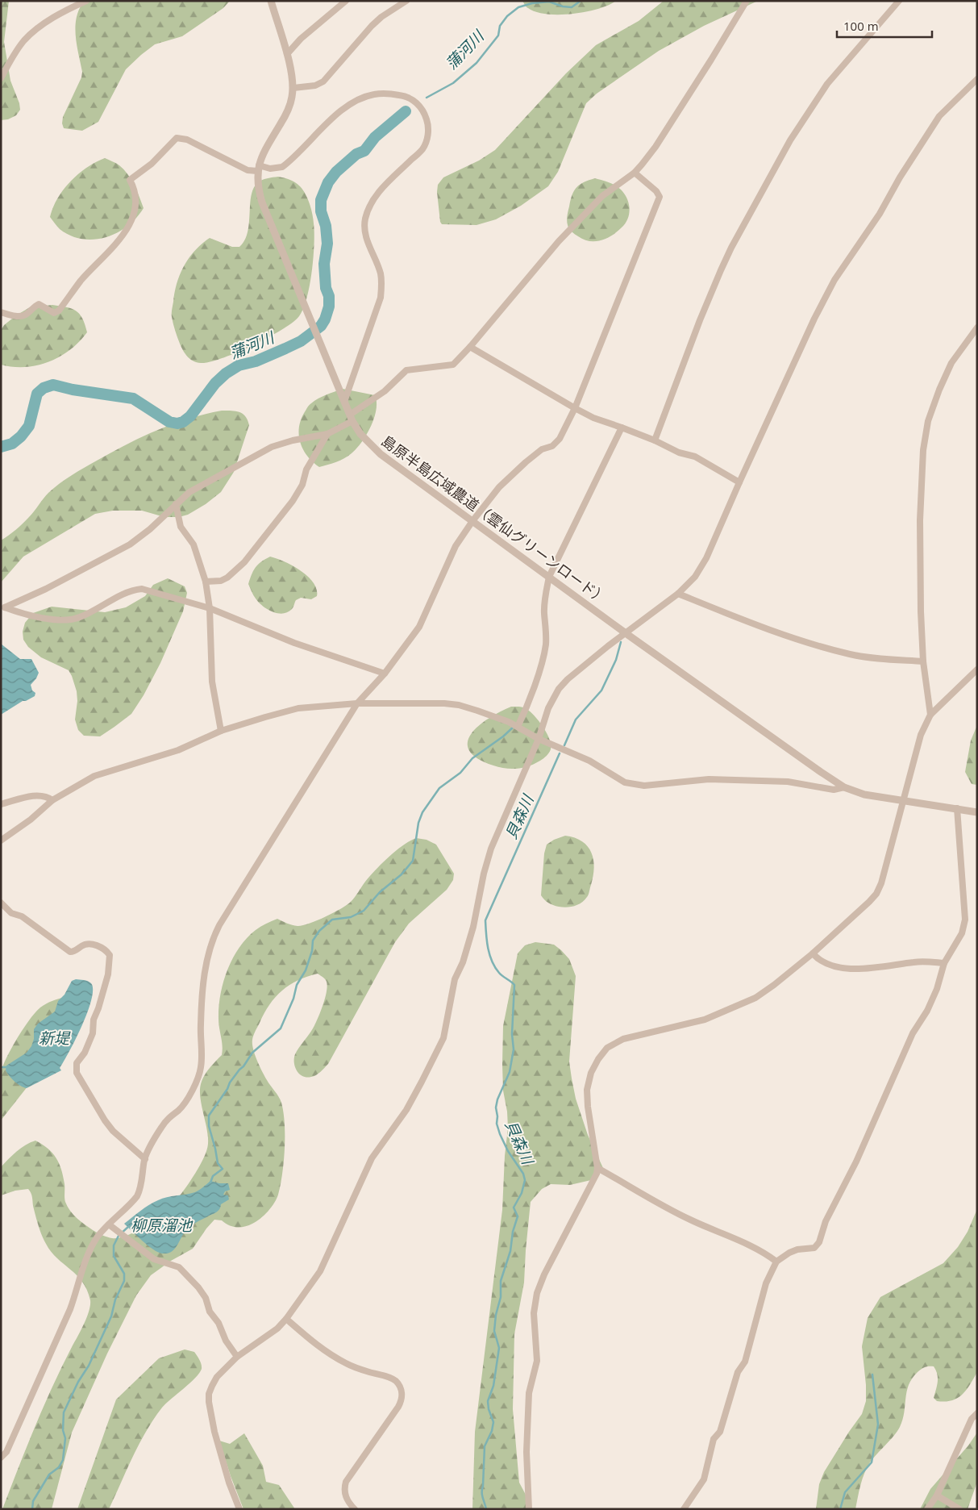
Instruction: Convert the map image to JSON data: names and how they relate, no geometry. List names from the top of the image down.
{
  "streets": {
    "street": ["島原半島広域農道（雲仙グリーンロード）"]
  },
  "water": [
    "蒲河川",
    "貝森川",
    "新堤",
    "柳原溜池"
  ],
  "scale_bar": "100 m"
}
